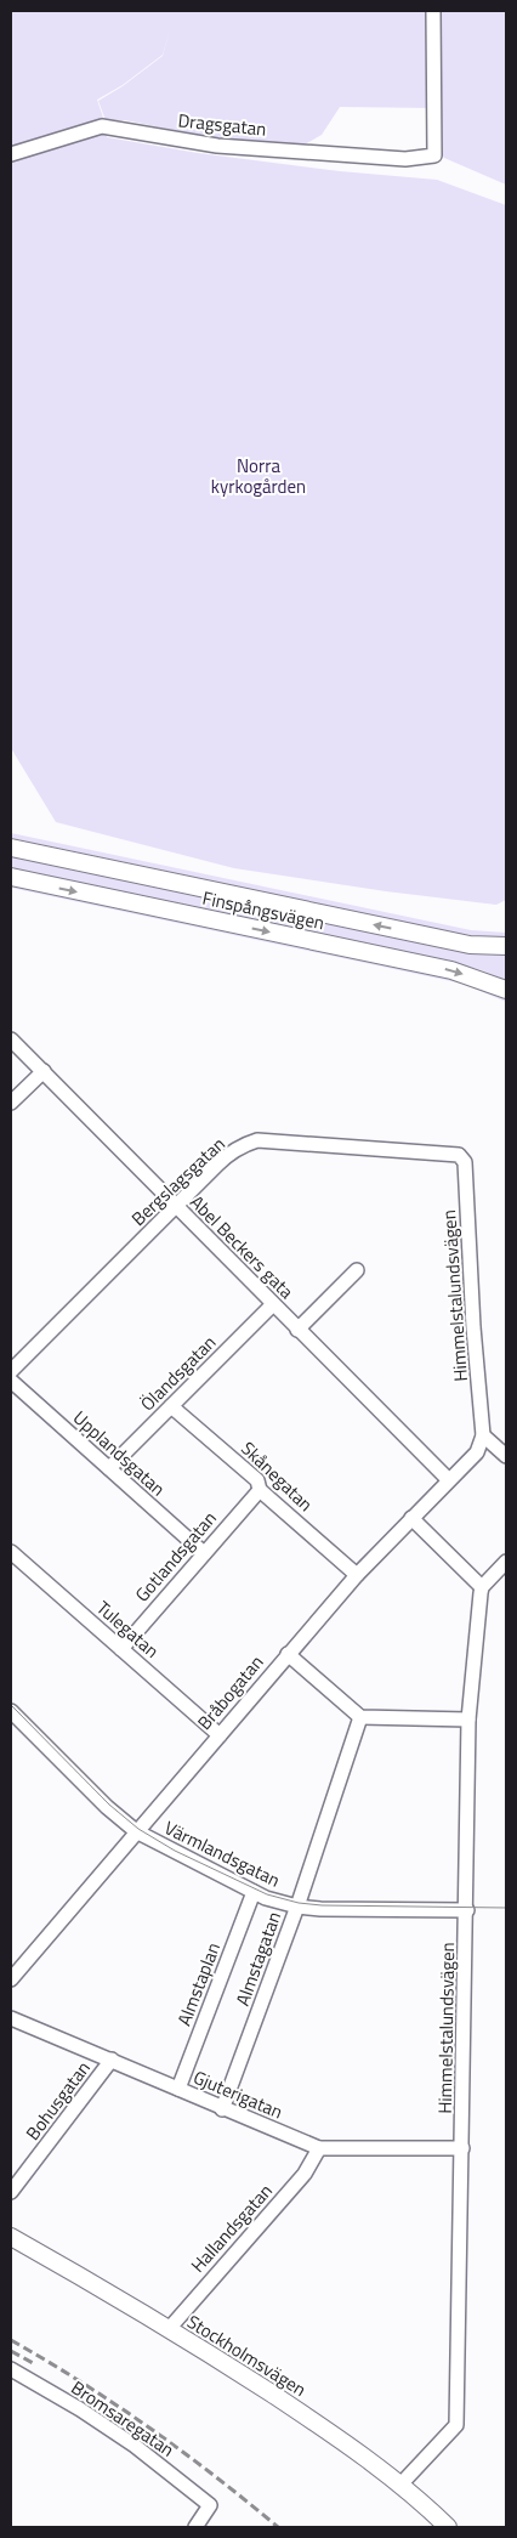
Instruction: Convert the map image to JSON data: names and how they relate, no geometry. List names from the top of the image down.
{
  "streets": {
    "main road": ["Finspångsvägen", "Stockholmsvägen"],
    "street": [
      "Dragsgatan",
      "Bergslagsgatan",
      "Abel Beckers gata",
      "Himmelstalundsvägen",
      "Ölandsgatan",
      "Upplandsgatan",
      "Skånegatan",
      "Gotlandsgatan",
      "Tulegatan",
      "Bråbogatan",
      "Värmlandsgatan",
      "Almstagatan",
      "Almstaplan",
      "Gjuterigatan",
      "Bohusgatan",
      "Hallandsgatan",
      "Bromsaregatan"
    ]
  },
  "crossings": [
    ["Bergslagsgatan", "Abel Beckers gata"],
    ["Bergslagsgatan", "Himmelstalundsvägen"],
    ["Abel Beckers gata", "Ölandsgatan"],
    ["Abel Beckers gata", "Bråbogatan"],
    ["Himmelstalundsvägen", "Bråbogatan"],
    ["Himmelstalundsvägen", "Värmlandsgatan"],
    ["Himmelstalundsvägen", "Gjuterigatan"],
    ["Himmelstalundsvägen", "Stockholmsvägen"],
    ["Ölandsgatan", "Upplandsgatan"],
    ["Ölandsgatan", "Skånegatan"],
    ["Upplandsgatan", "Gotlandsgatan"],
    ["Skånegatan", "Gotlandsgatan"],
    ["Skånegatan", "Bråbogatan"],
    ["Gotlandsgatan", "Tulegatan"],
    ["Tulegatan", "Bråbogatan"],
    ["Bråbogatan", "Värmlandsgatan"],
    ["Värmlandsgatan", "Almstagatan"],
    ["Värmlandsgatan", "Almstaplan"],
    ["Almstagatan", "Gjuterigatan"],
    ["Almstaplan", "Gjuterigatan"],
    ["Gjuterigatan", "Bohusgatan"],
    ["Gjuterigatan", "Hallandsgatan"],
    ["Hallandsgatan", "Stockholmsvägen"]
  ],
  "parks": ["Norra kyrkogården"]
}
